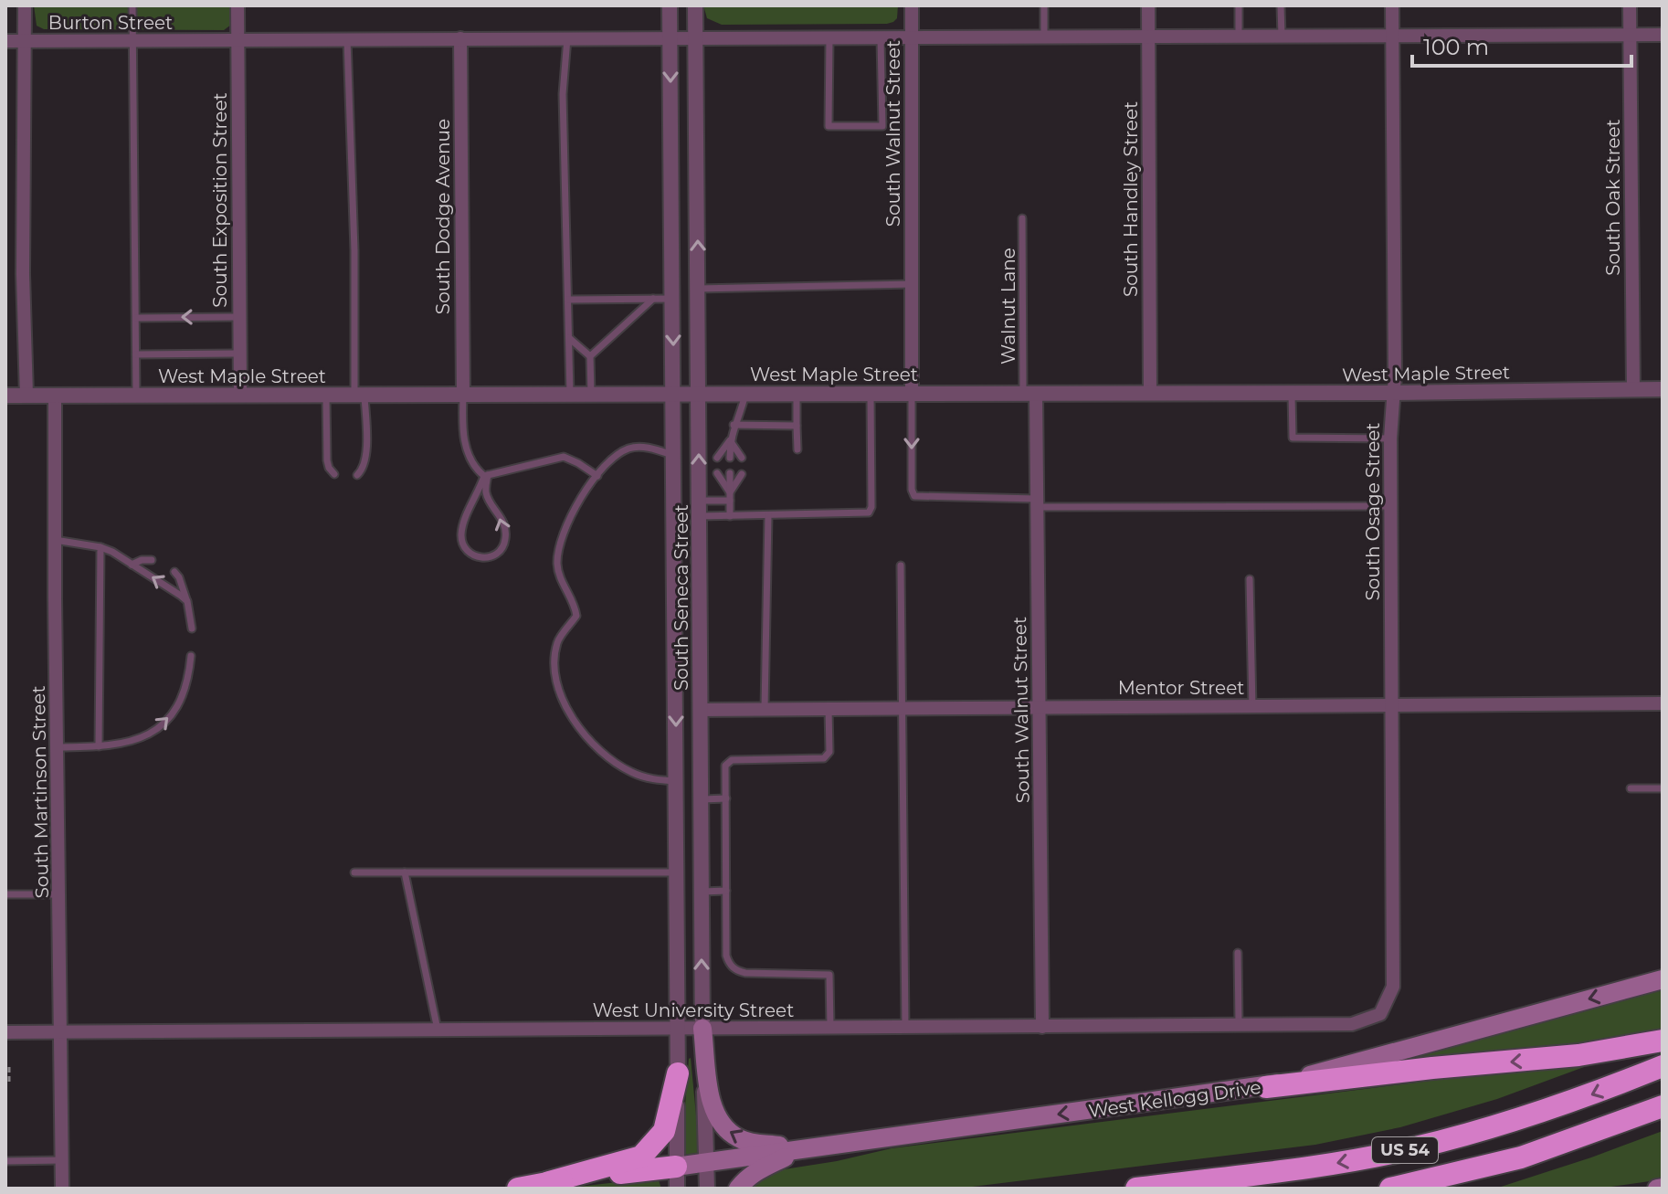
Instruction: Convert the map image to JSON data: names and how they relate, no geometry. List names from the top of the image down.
{
  "streets": {
    "highway": ["US 54"],
    "main road": ["West Kellogg Drive"],
    "street": [
      "Burton Street",
      "South Walnut Street",
      "South Oak Street",
      "South Handley Street",
      "South Exposition Street",
      "South Dodge Avenue",
      "West Maple Street",
      "South Osage Street",
      "South Seneca Street",
      "Mentor Street",
      "South Martinson Street",
      "West University Street"
    ],
    "lane": ["Walnut Lane"]
  },
  "crossings": [
    ["Burton Street", "South Walnut Street"],
    ["Burton Street", "South Oak Street"],
    ["Burton Street", "South Handley Street"],
    ["Burton Street", "South Exposition Street"],
    ["Burton Street", "South Dodge Avenue"],
    ["Burton Street", "South Osage Street"],
    ["Burton Street", "South Seneca Street"],
    ["South Walnut Street", "Walnut Lane"],
    ["South Walnut Street", "West Maple Street"],
    ["South Walnut Street", "Mentor Street"],
    ["South Walnut Street", "West University Street"],
    ["South Oak Street", "West Maple Street"],
    ["South Handley Street", "West Maple Street"],
    ["South Exposition Street", "West Maple Street"],
    ["South Dodge Avenue", "West Maple Street"],
    ["Walnut Lane", "West Maple Street"],
    ["West Maple Street", "South Osage Street"],
    ["West Maple Street", "South Seneca Street"],
    ["West Maple Street", "South Martinson Street"],
    ["South Osage Street", "Mentor Street"],
    ["South Osage Street", "West University Street"],
    ["South Seneca Street", "Mentor Street"],
    ["South Seneca Street", "West University Street"],
    ["South Seneca Street", "West Kellogg Drive"],
    ["South Martinson Street", "West University Street"]
  ],
  "one_way": ["West Kellogg Drive"],
  "scale_bar": "100 m"
}
